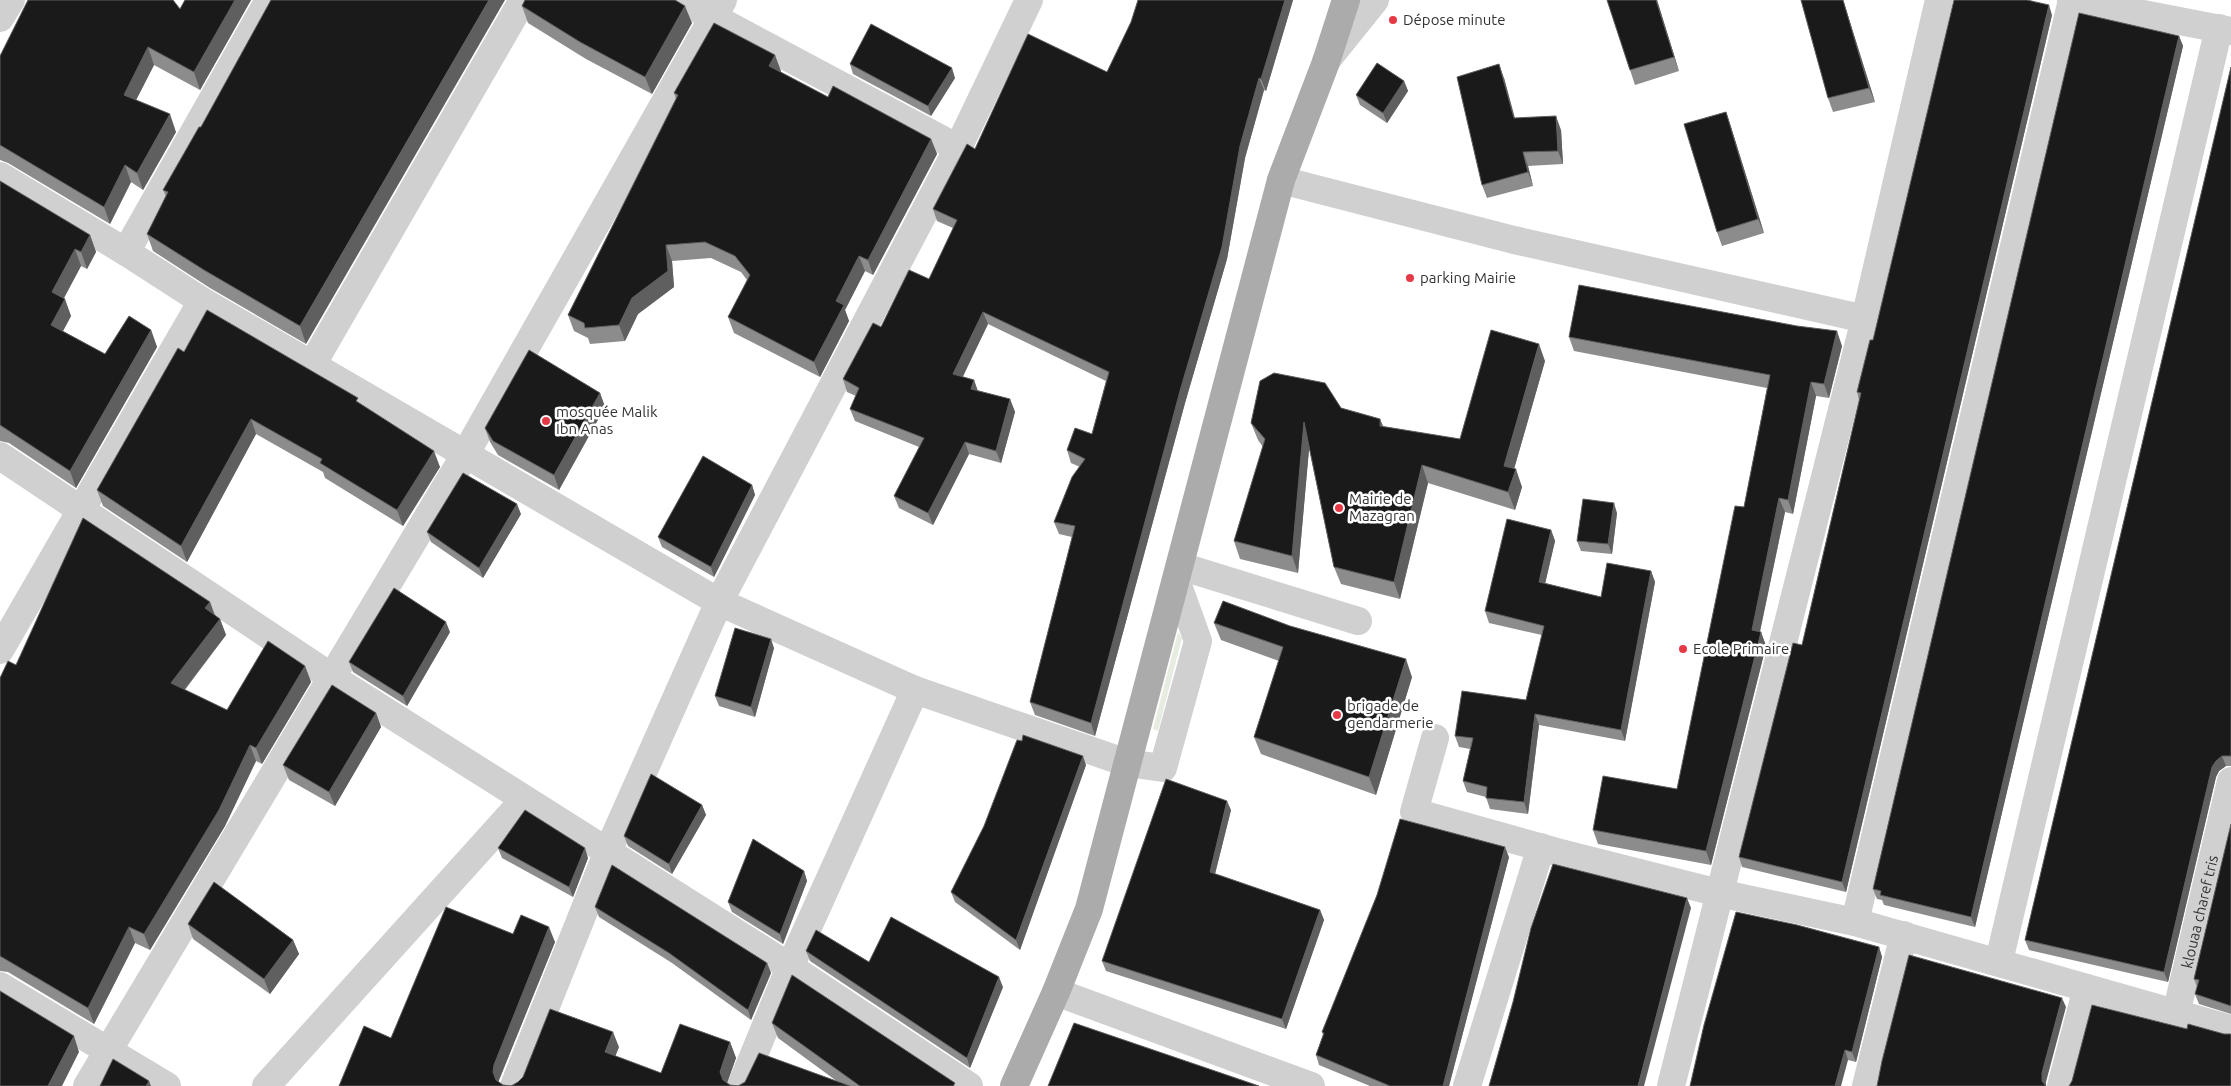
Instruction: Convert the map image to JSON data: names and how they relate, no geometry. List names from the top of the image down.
{
  "streets": {
    "street": ["klouaa charef tris"]
  },
  "places": [
    "Dépose minute",
    "parking Mairie",
    "mosquée Malik Ibn Anas",
    "Mairie de Mazagran",
    "Ecole Primaire",
    "brigade de gendarmerie"
  ]
}
